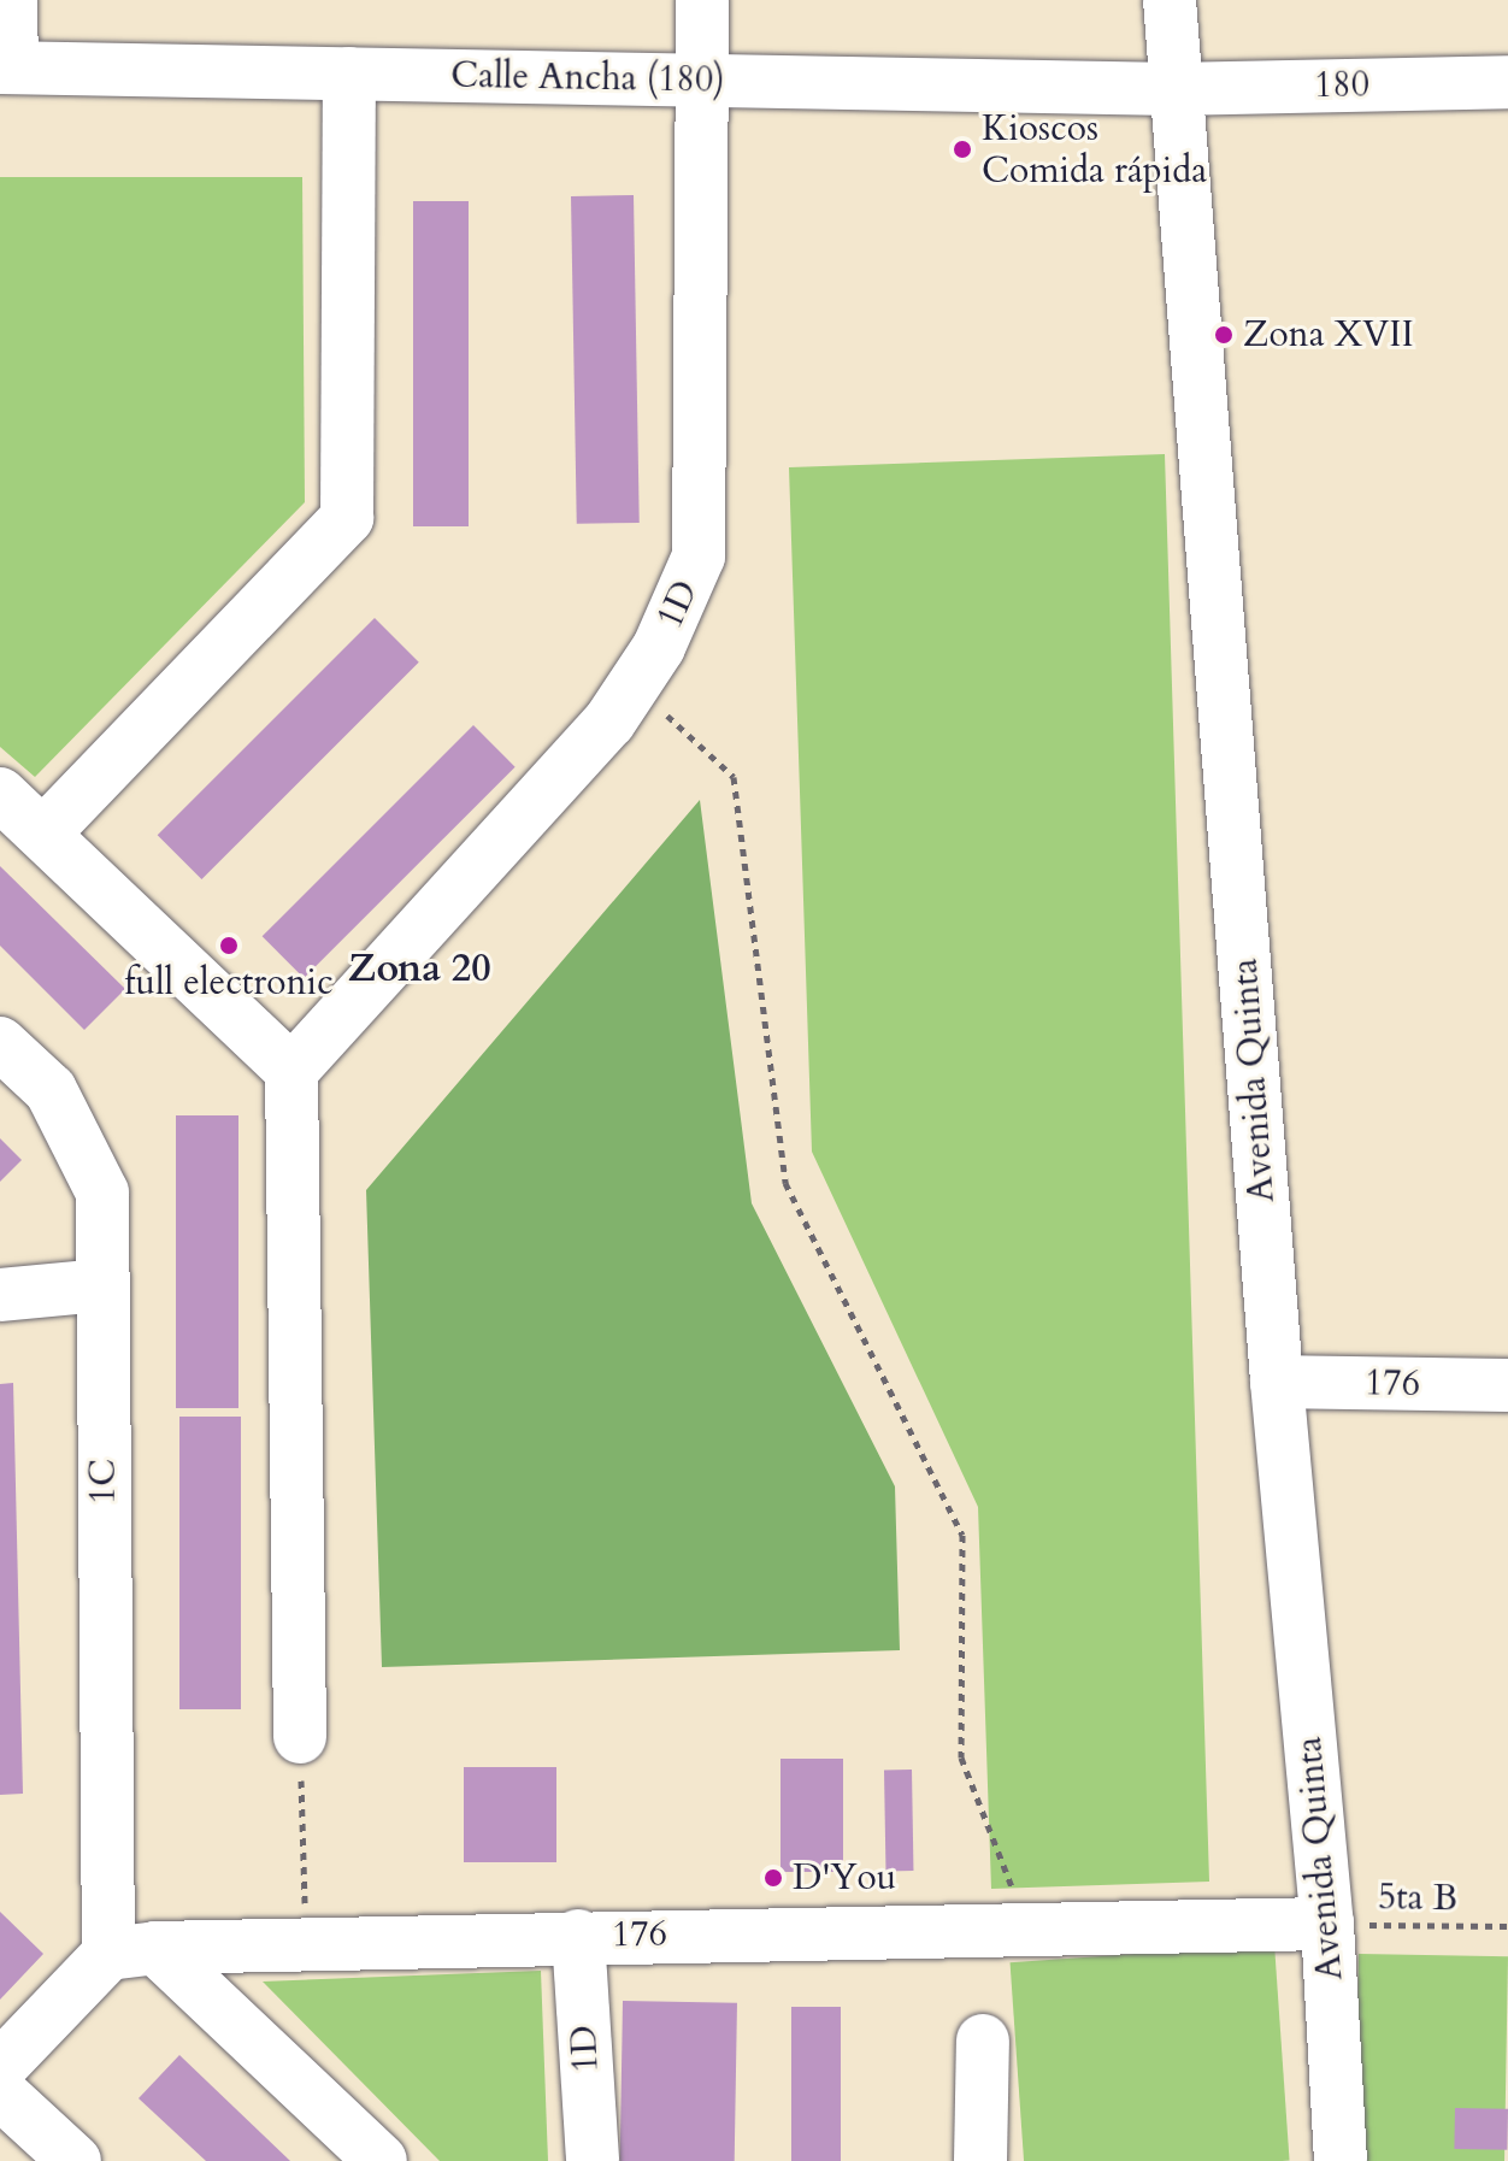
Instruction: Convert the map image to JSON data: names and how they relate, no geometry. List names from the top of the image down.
{
  "streets": {
    "street": [
      "Calle Ancha (180)",
      "180",
      "1D",
      "Avenida Quinta",
      "176",
      "1C"
    ],
    "path": ["5ta B"]
  },
  "crossings": [
    ["Calle Ancha (180)", "180"],
    ["Calle Ancha (180)", "1D"],
    ["Calle Ancha (180)", "Avenida Quinta"],
    ["180", "Avenida Quinta"],
    ["1D", "176"],
    ["Avenida Quinta", "176"],
    ["Avenida Quinta", "5ta B"],
    ["176", "1C"],
    ["176", "5ta B"]
  ],
  "districts": ["Zona 20"],
  "places": [
    "Kioscos Comida rápida",
    "Zona XVII",
    "full electronic",
    "D'You"
  ]
}
